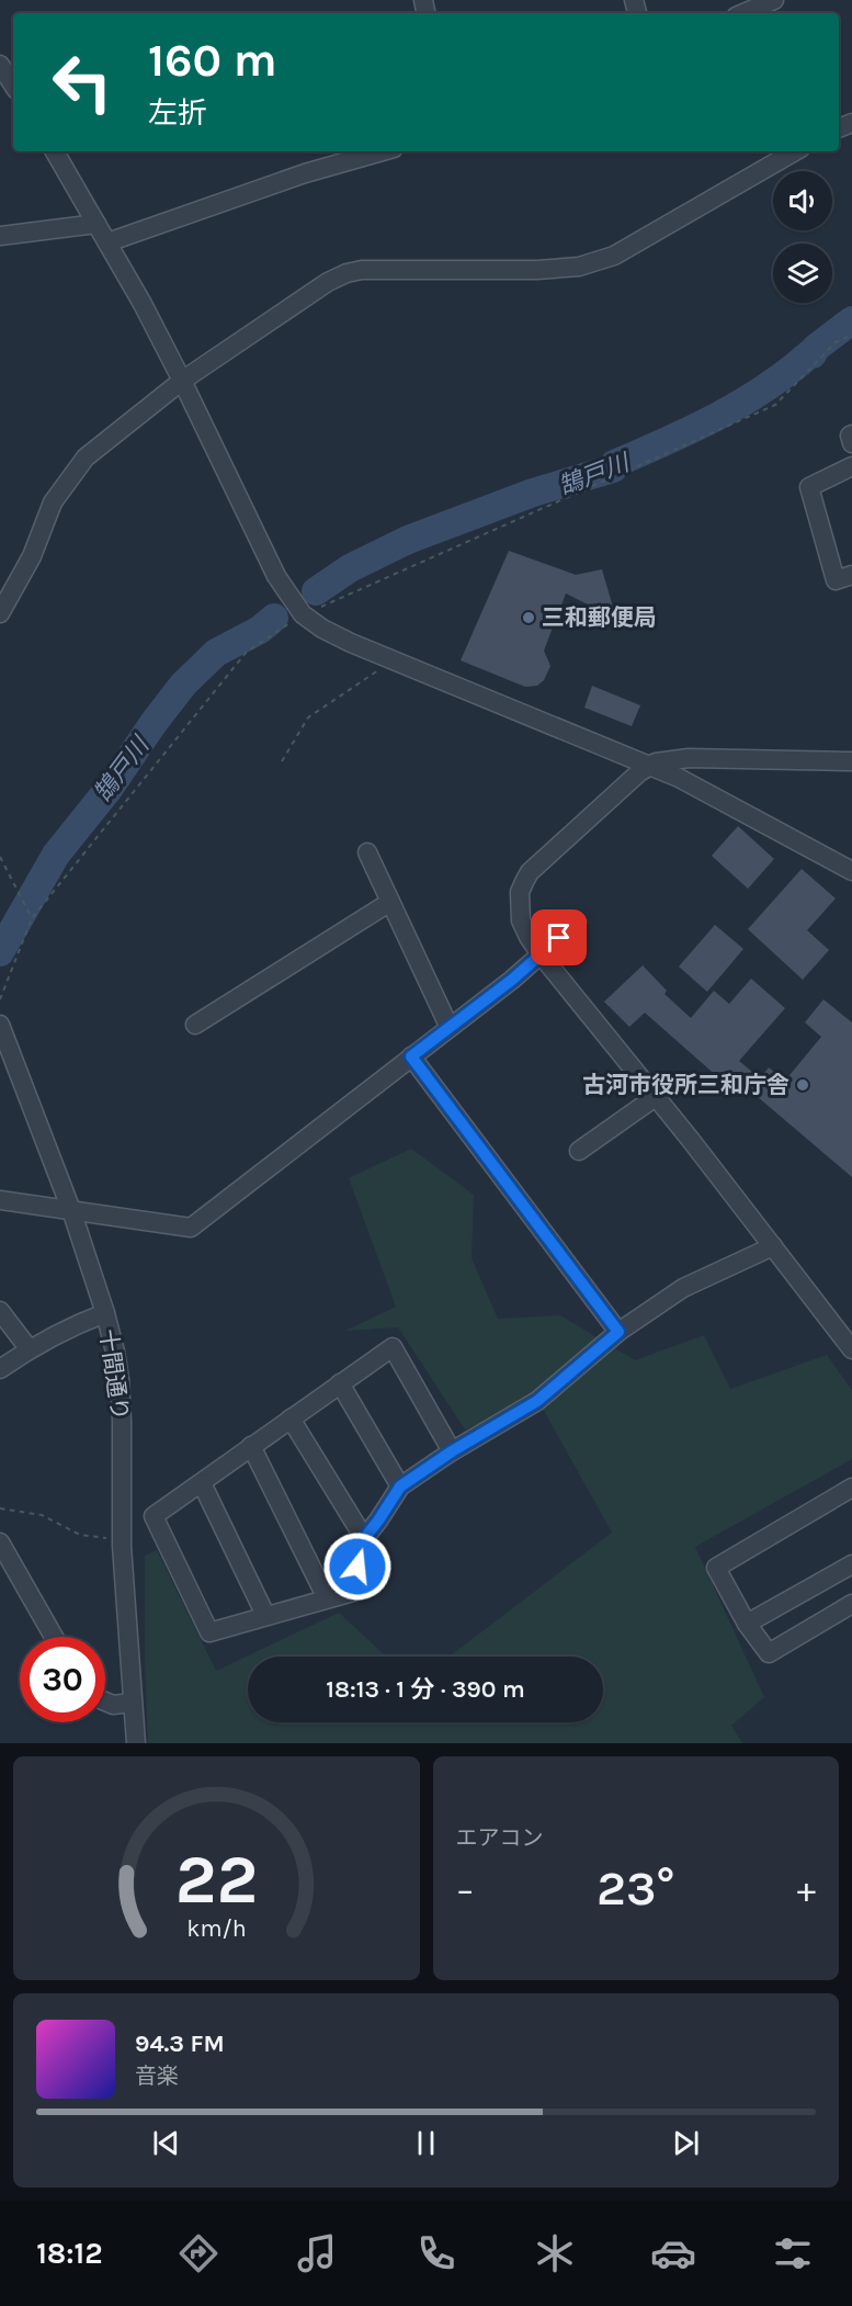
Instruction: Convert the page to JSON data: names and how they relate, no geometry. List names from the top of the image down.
{
  "streets": {
    "street": ["十間通り"]
  },
  "water": ["鵠戸川"],
  "places": ["三和郵便局", "古河市役所三和庁舎"],
  "page": {
    "turn": ["160 m", "左折"],
    "limit": "30",
    "trip": "18:13 · 1 分 · 390 m",
    "tile": "エアコン",
    "heat": ["−", "23°", "+"],
    "song": ["94.3 FM", "音楽"],
    "tabs": "18:12",
    "gauge": ["22", "km/h"]
  }
}
